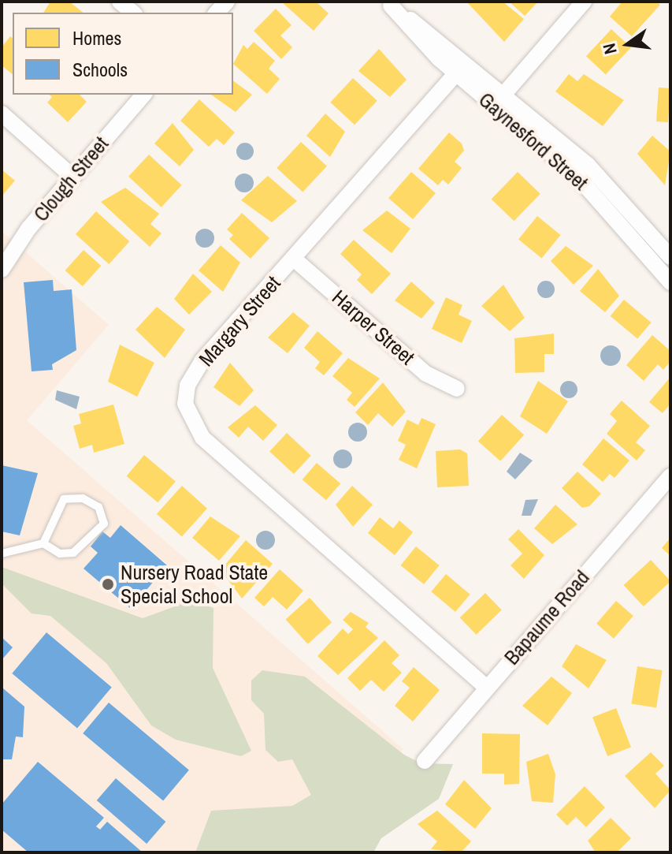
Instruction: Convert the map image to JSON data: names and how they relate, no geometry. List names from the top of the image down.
{
  "streets": {
    "street": [
      "Gaynesford Street",
      "Clough Street",
      "Margary Street",
      "Harper Street",
      "Bapaume Road"
    ]
  },
  "crossings": [
    ["Gaynesford Street", "Margary Street"],
    ["Margary Street", "Harper Street"],
    ["Margary Street", "Bapaume Road"]
  ],
  "places": ["Nursery Road State Special School"],
  "legend": ["Homes", "Schools"],
  "north": "left"
}
